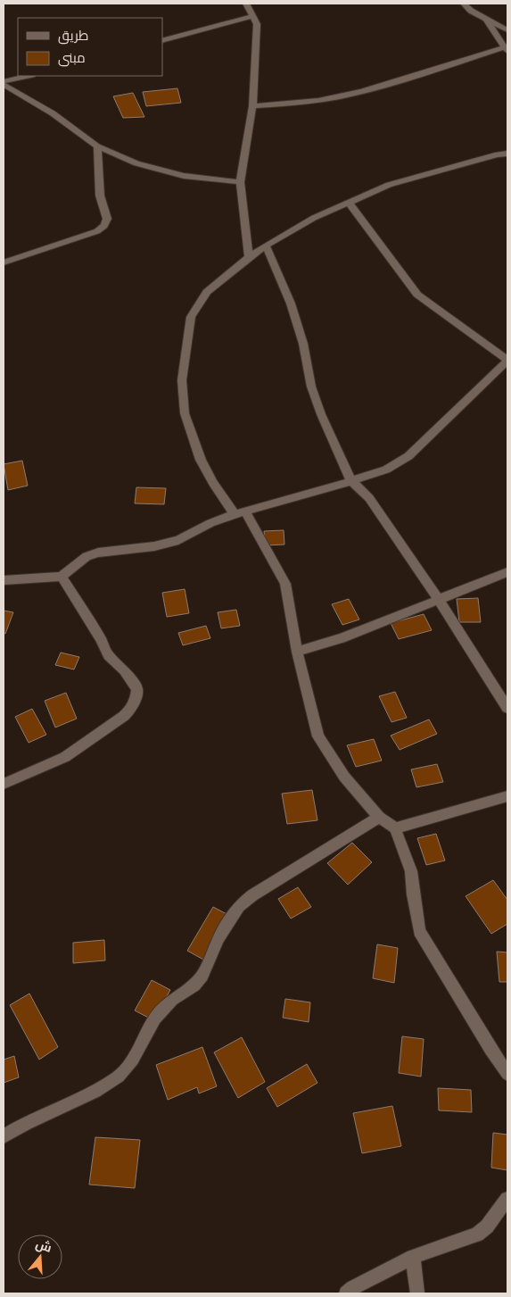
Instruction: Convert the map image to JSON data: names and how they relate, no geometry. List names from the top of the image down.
{
  "legend": ["طريق", "مبنى"],
  "north": "top"
}
